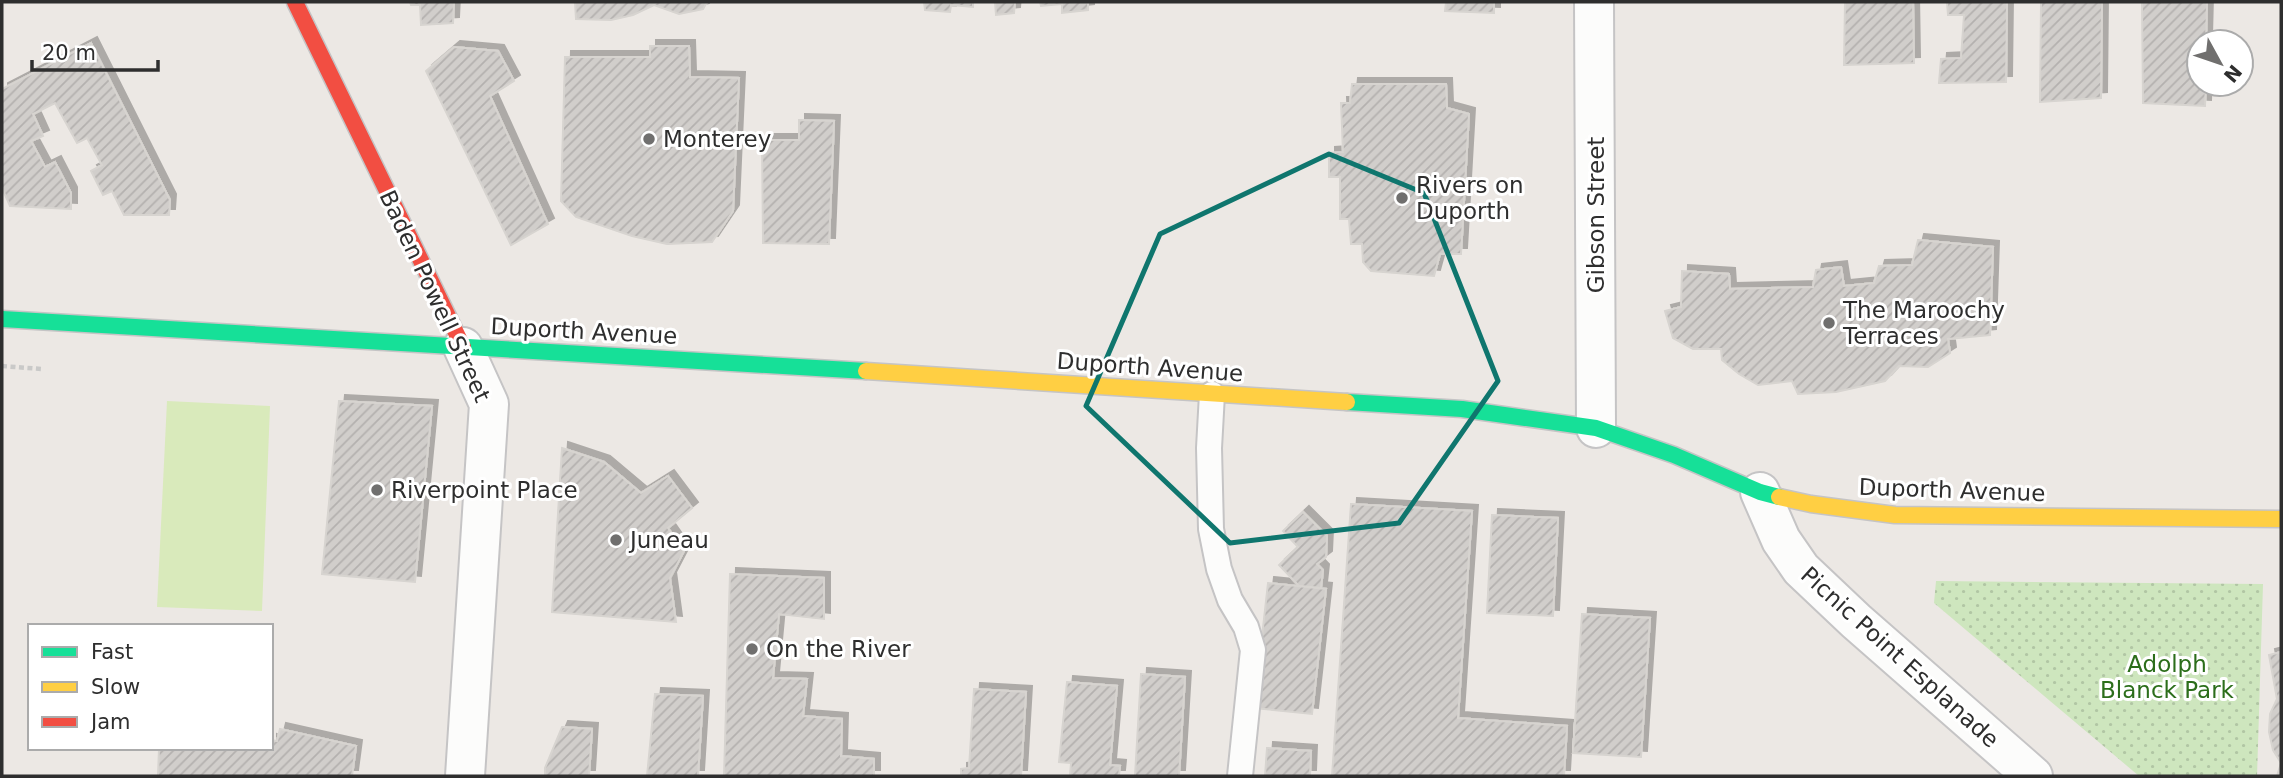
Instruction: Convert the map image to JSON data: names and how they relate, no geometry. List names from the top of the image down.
{
  "streets": {
    "main road": ["Baden Powell Street", "Duporth Avenue"],
    "street": ["Gibson Street", "Picnic Point Esplanade"]
  },
  "crossings": [
    ["Gibson Street", "Duporth Avenue"],
    ["Baden Powell Street", "Duporth Avenue"],
    ["Duporth Avenue", "Picnic Point Esplanade"]
  ],
  "parks": ["Adolph Blanck Park"],
  "places": [
    "Monterey",
    "Rivers on Duporth",
    "The Maroochy Terraces",
    "Riverpoint Place",
    "Juneau",
    "On the River"
  ],
  "legend": ["Fast", "Slow", "Jam"],
  "scale_bar": "20 m",
  "north": "bottom right"
}
